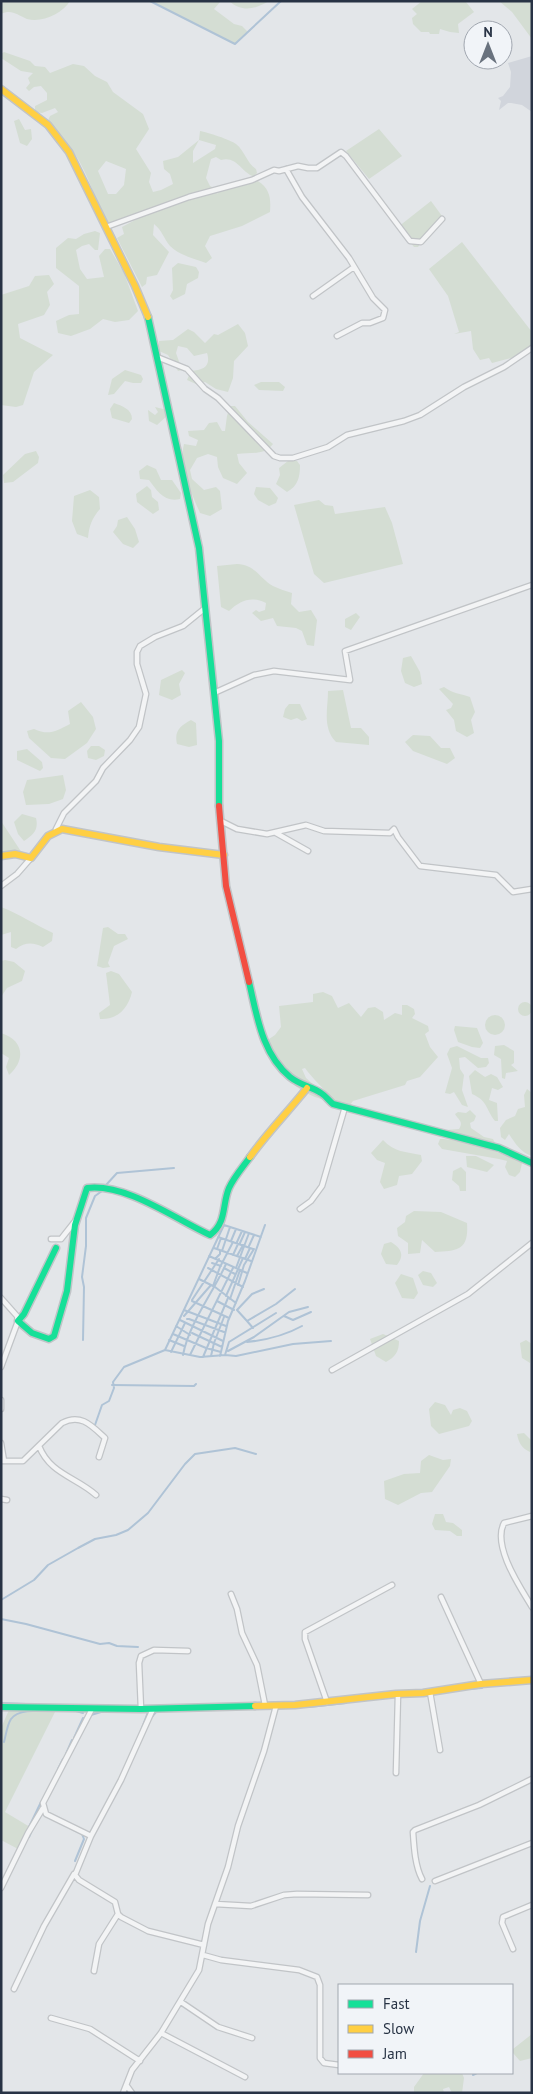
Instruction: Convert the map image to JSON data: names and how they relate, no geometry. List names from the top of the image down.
{
  "legend": ["Fast", "Slow", "Jam"],
  "north": "top"
}
